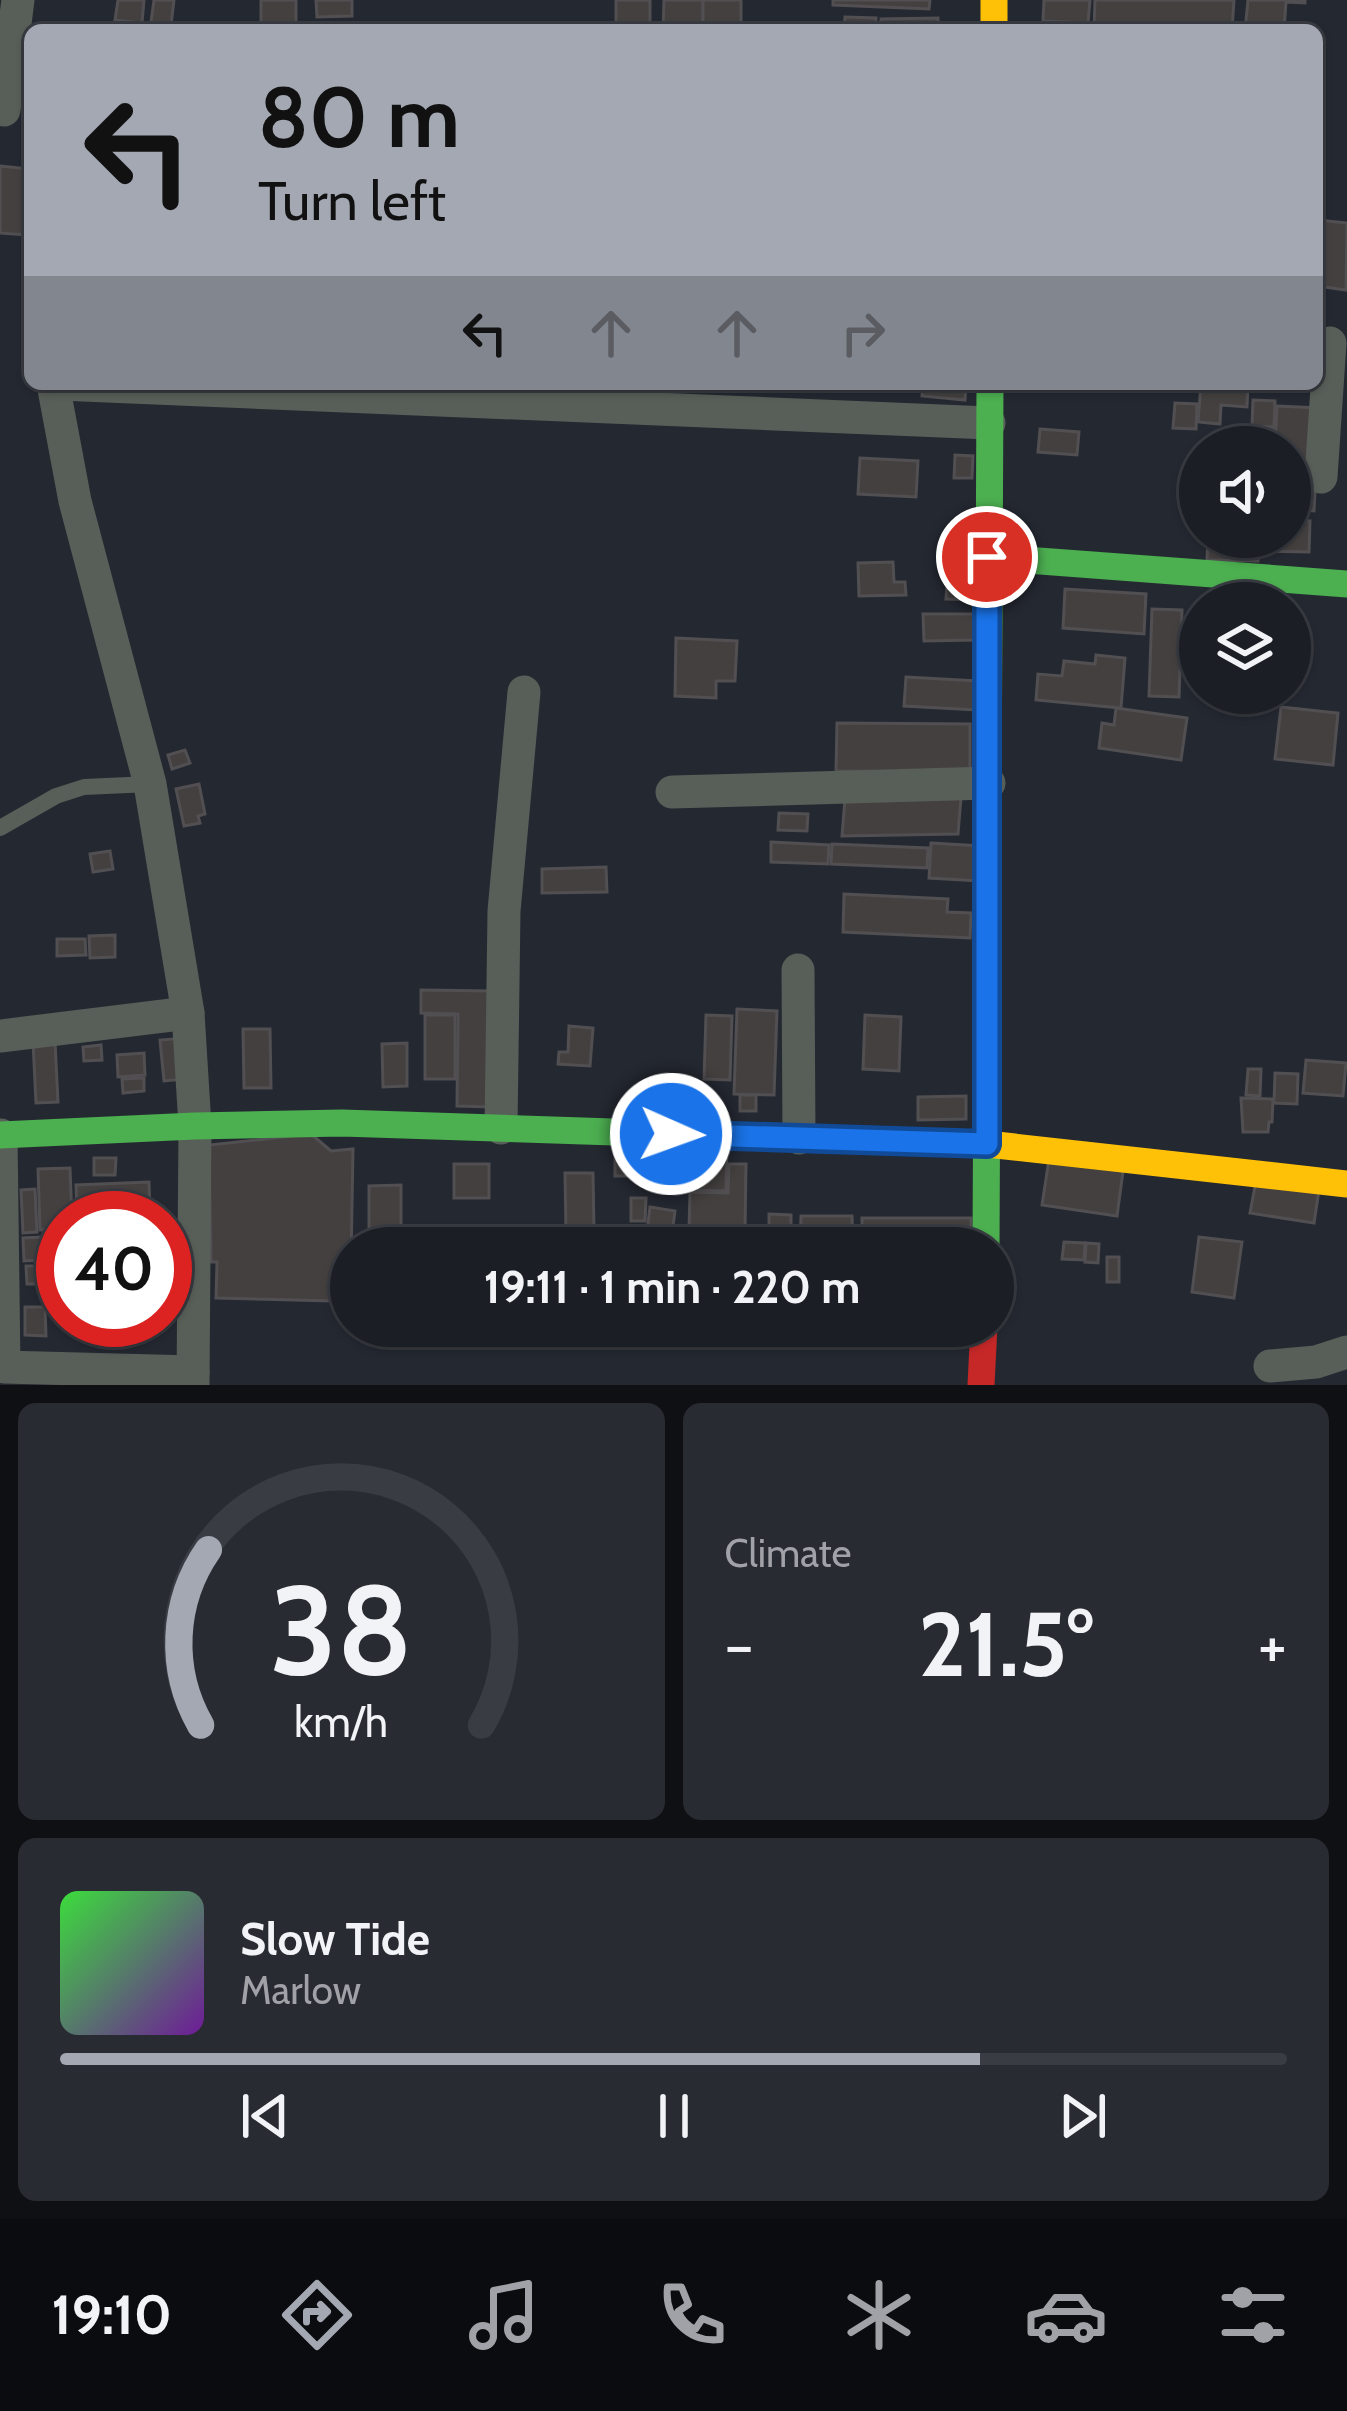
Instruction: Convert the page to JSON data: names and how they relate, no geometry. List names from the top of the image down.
{
  "page": {
    "turn": ["80 m", "Turn left"],
    "limit": "40",
    "trip": "19:11 · 1 min · 220 m",
    "tile": "Climate",
    "heat": ["−", "21.5°", "+"],
    "song": ["Slow Tide", "Marlow"],
    "tabs": "19:10",
    "gauge": ["38", "km/h"]
  }
}
